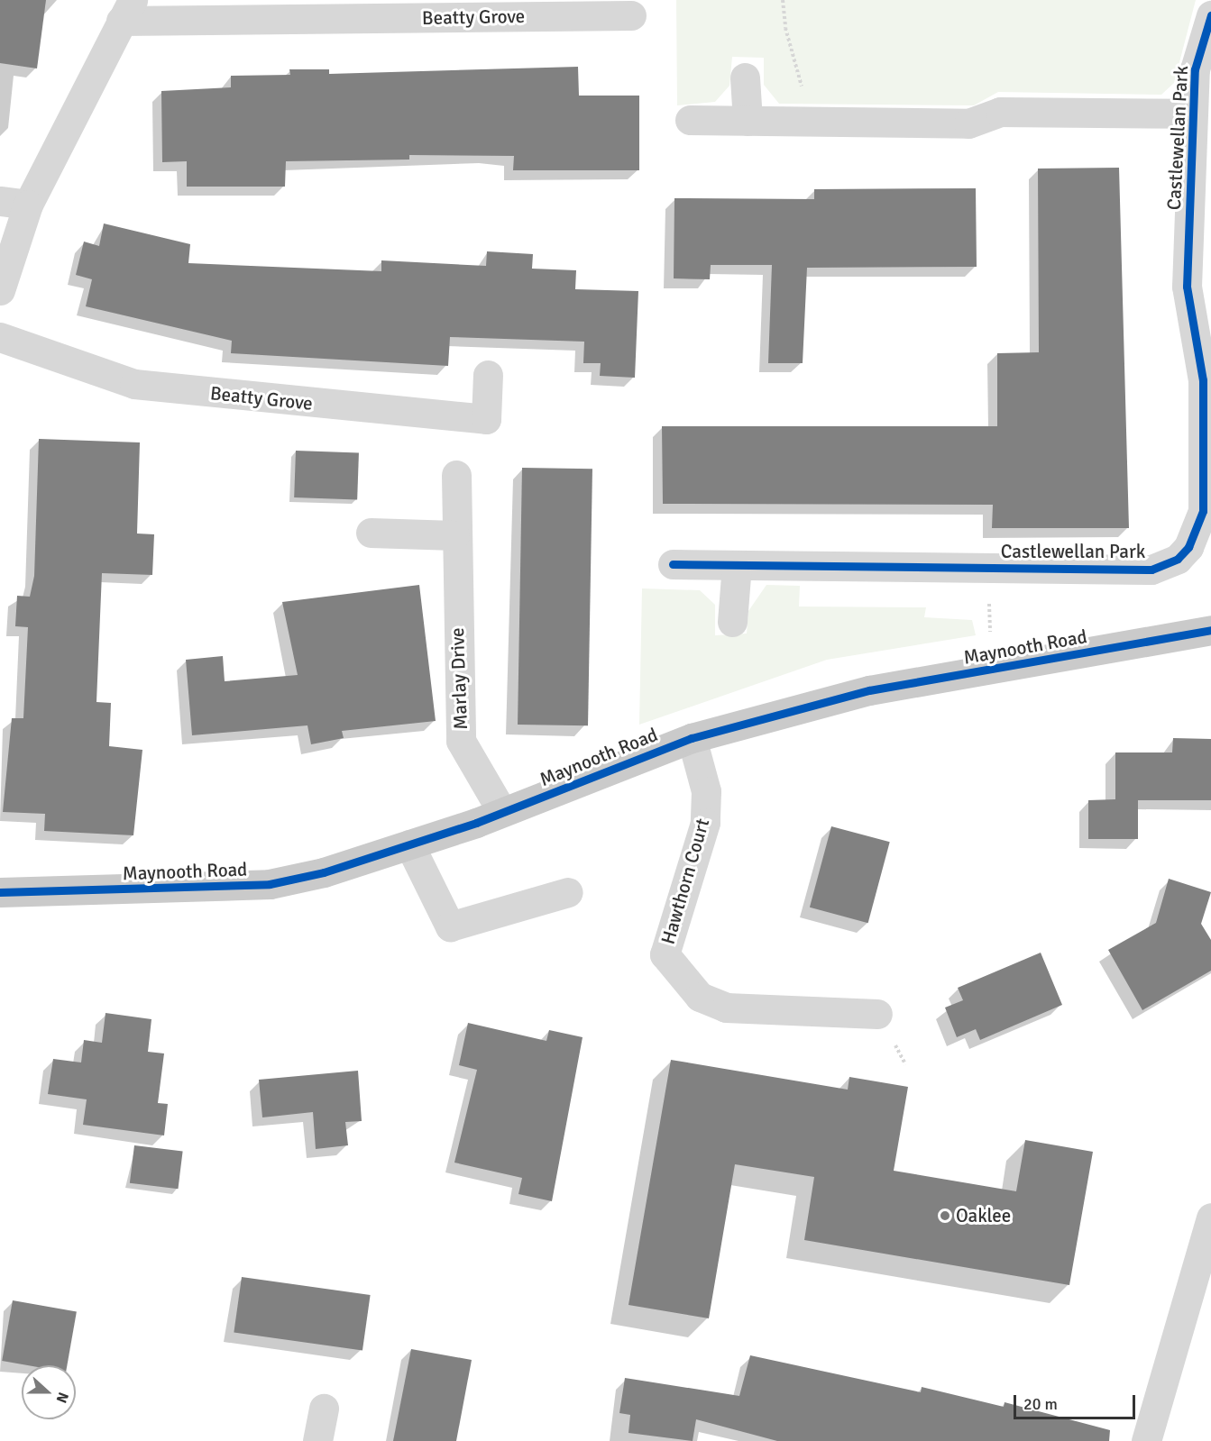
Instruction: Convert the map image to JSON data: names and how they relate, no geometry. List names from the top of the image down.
{
  "streets": {
    "main road": ["Maynooth Road"],
    "street": [
      "Beatty Grove",
      "Castlewellan Park",
      "Marlay Drive",
      "Hawthorn Court"
    ]
  },
  "crossings": [
    ["Maynooth Road", "Marlay Drive"],
    ["Maynooth Road", "Hawthorn Court"]
  ],
  "places": ["Oaklee"],
  "scale_bar": "20 m",
  "north": "right"
}
